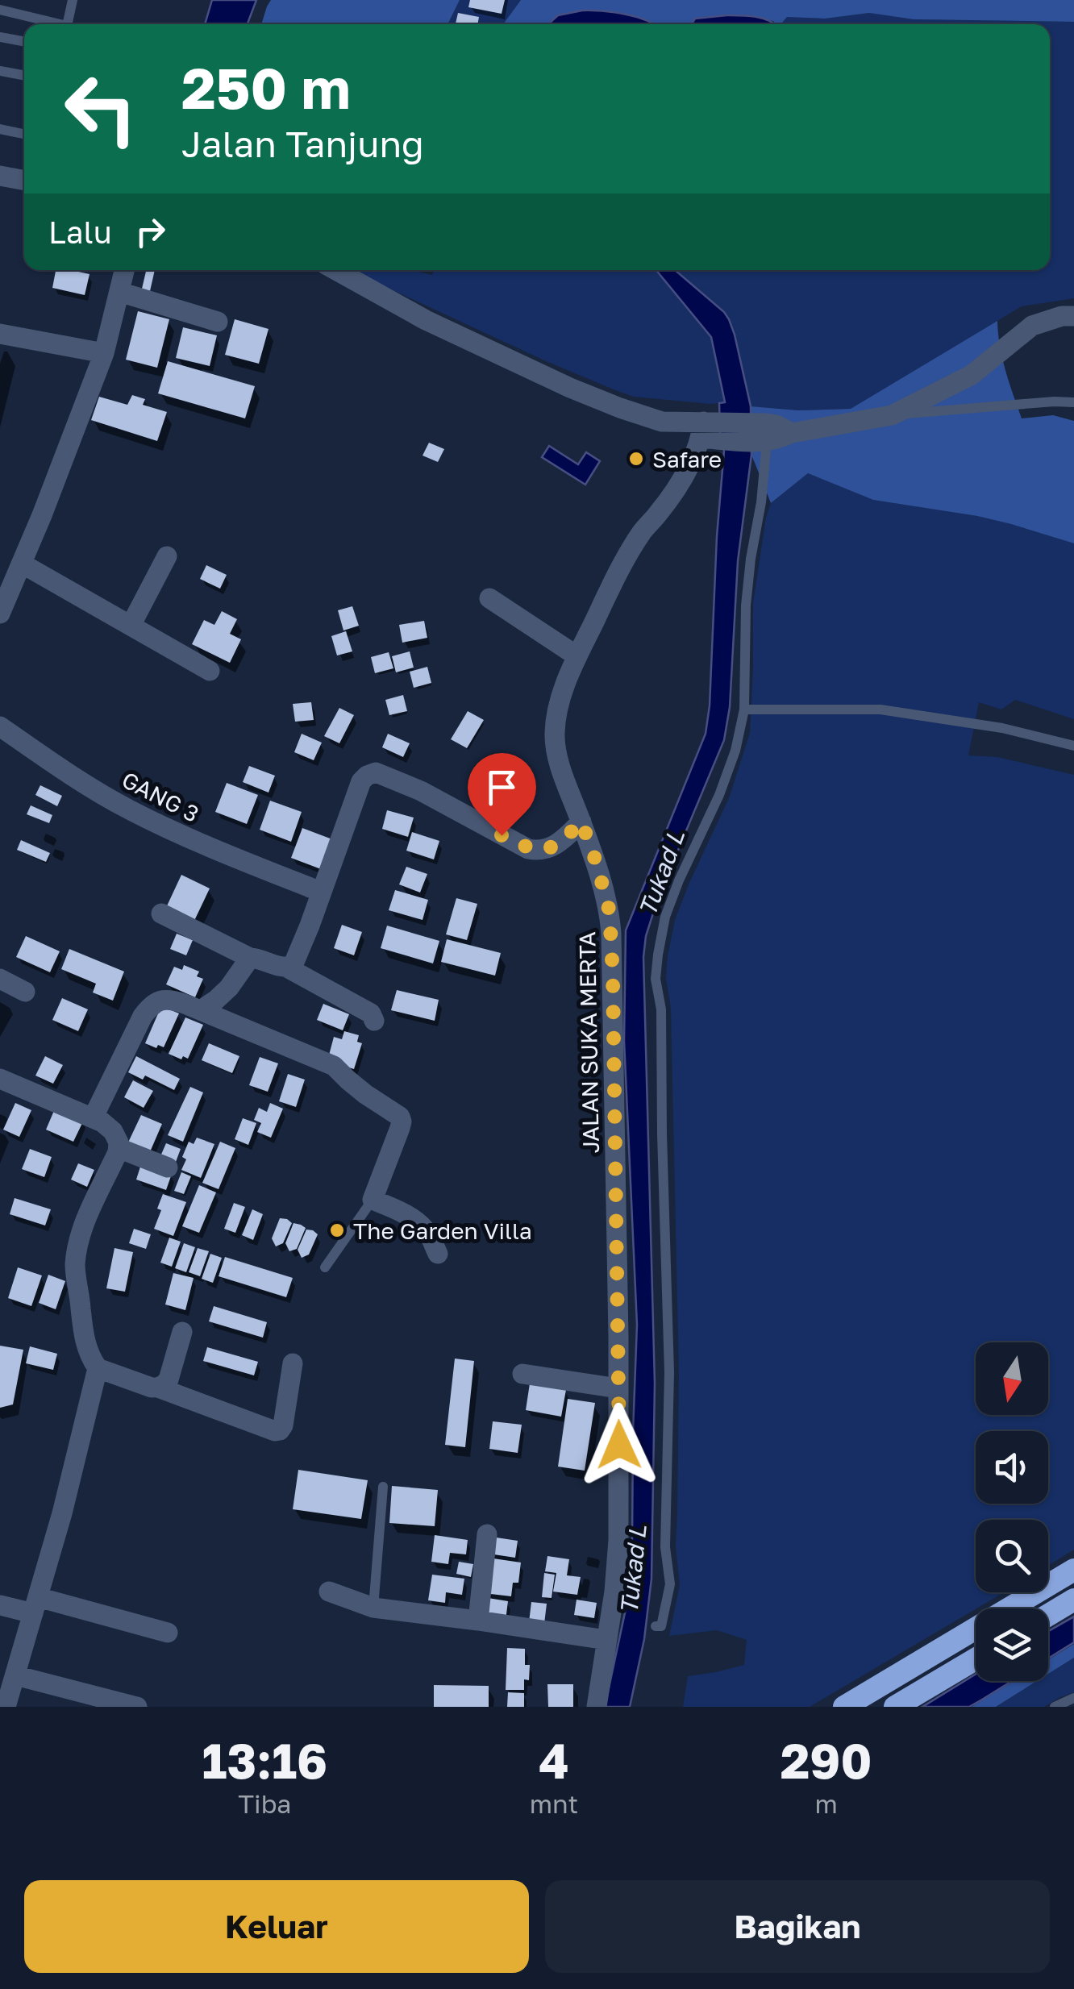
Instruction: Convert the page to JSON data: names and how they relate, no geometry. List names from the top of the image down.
{
  "streets": {
    "street": ["GANG 3", "JALAN SUKA MERTA"]
  },
  "water": ["Tukad L"],
  "places": ["Safare", "The Garden Villa"],
  "north": "bottom",
  "page": {
    "turn": ["250 m", "Jalan Tanjung"],
    "then": "Lalu",
    "eta": [
      "13:16",
      "Tiba",
      "4",
      "mnt",
      "290",
      "m"
    ],
    "buttons": ["Keluar", "Bagikan"]
  }
}
